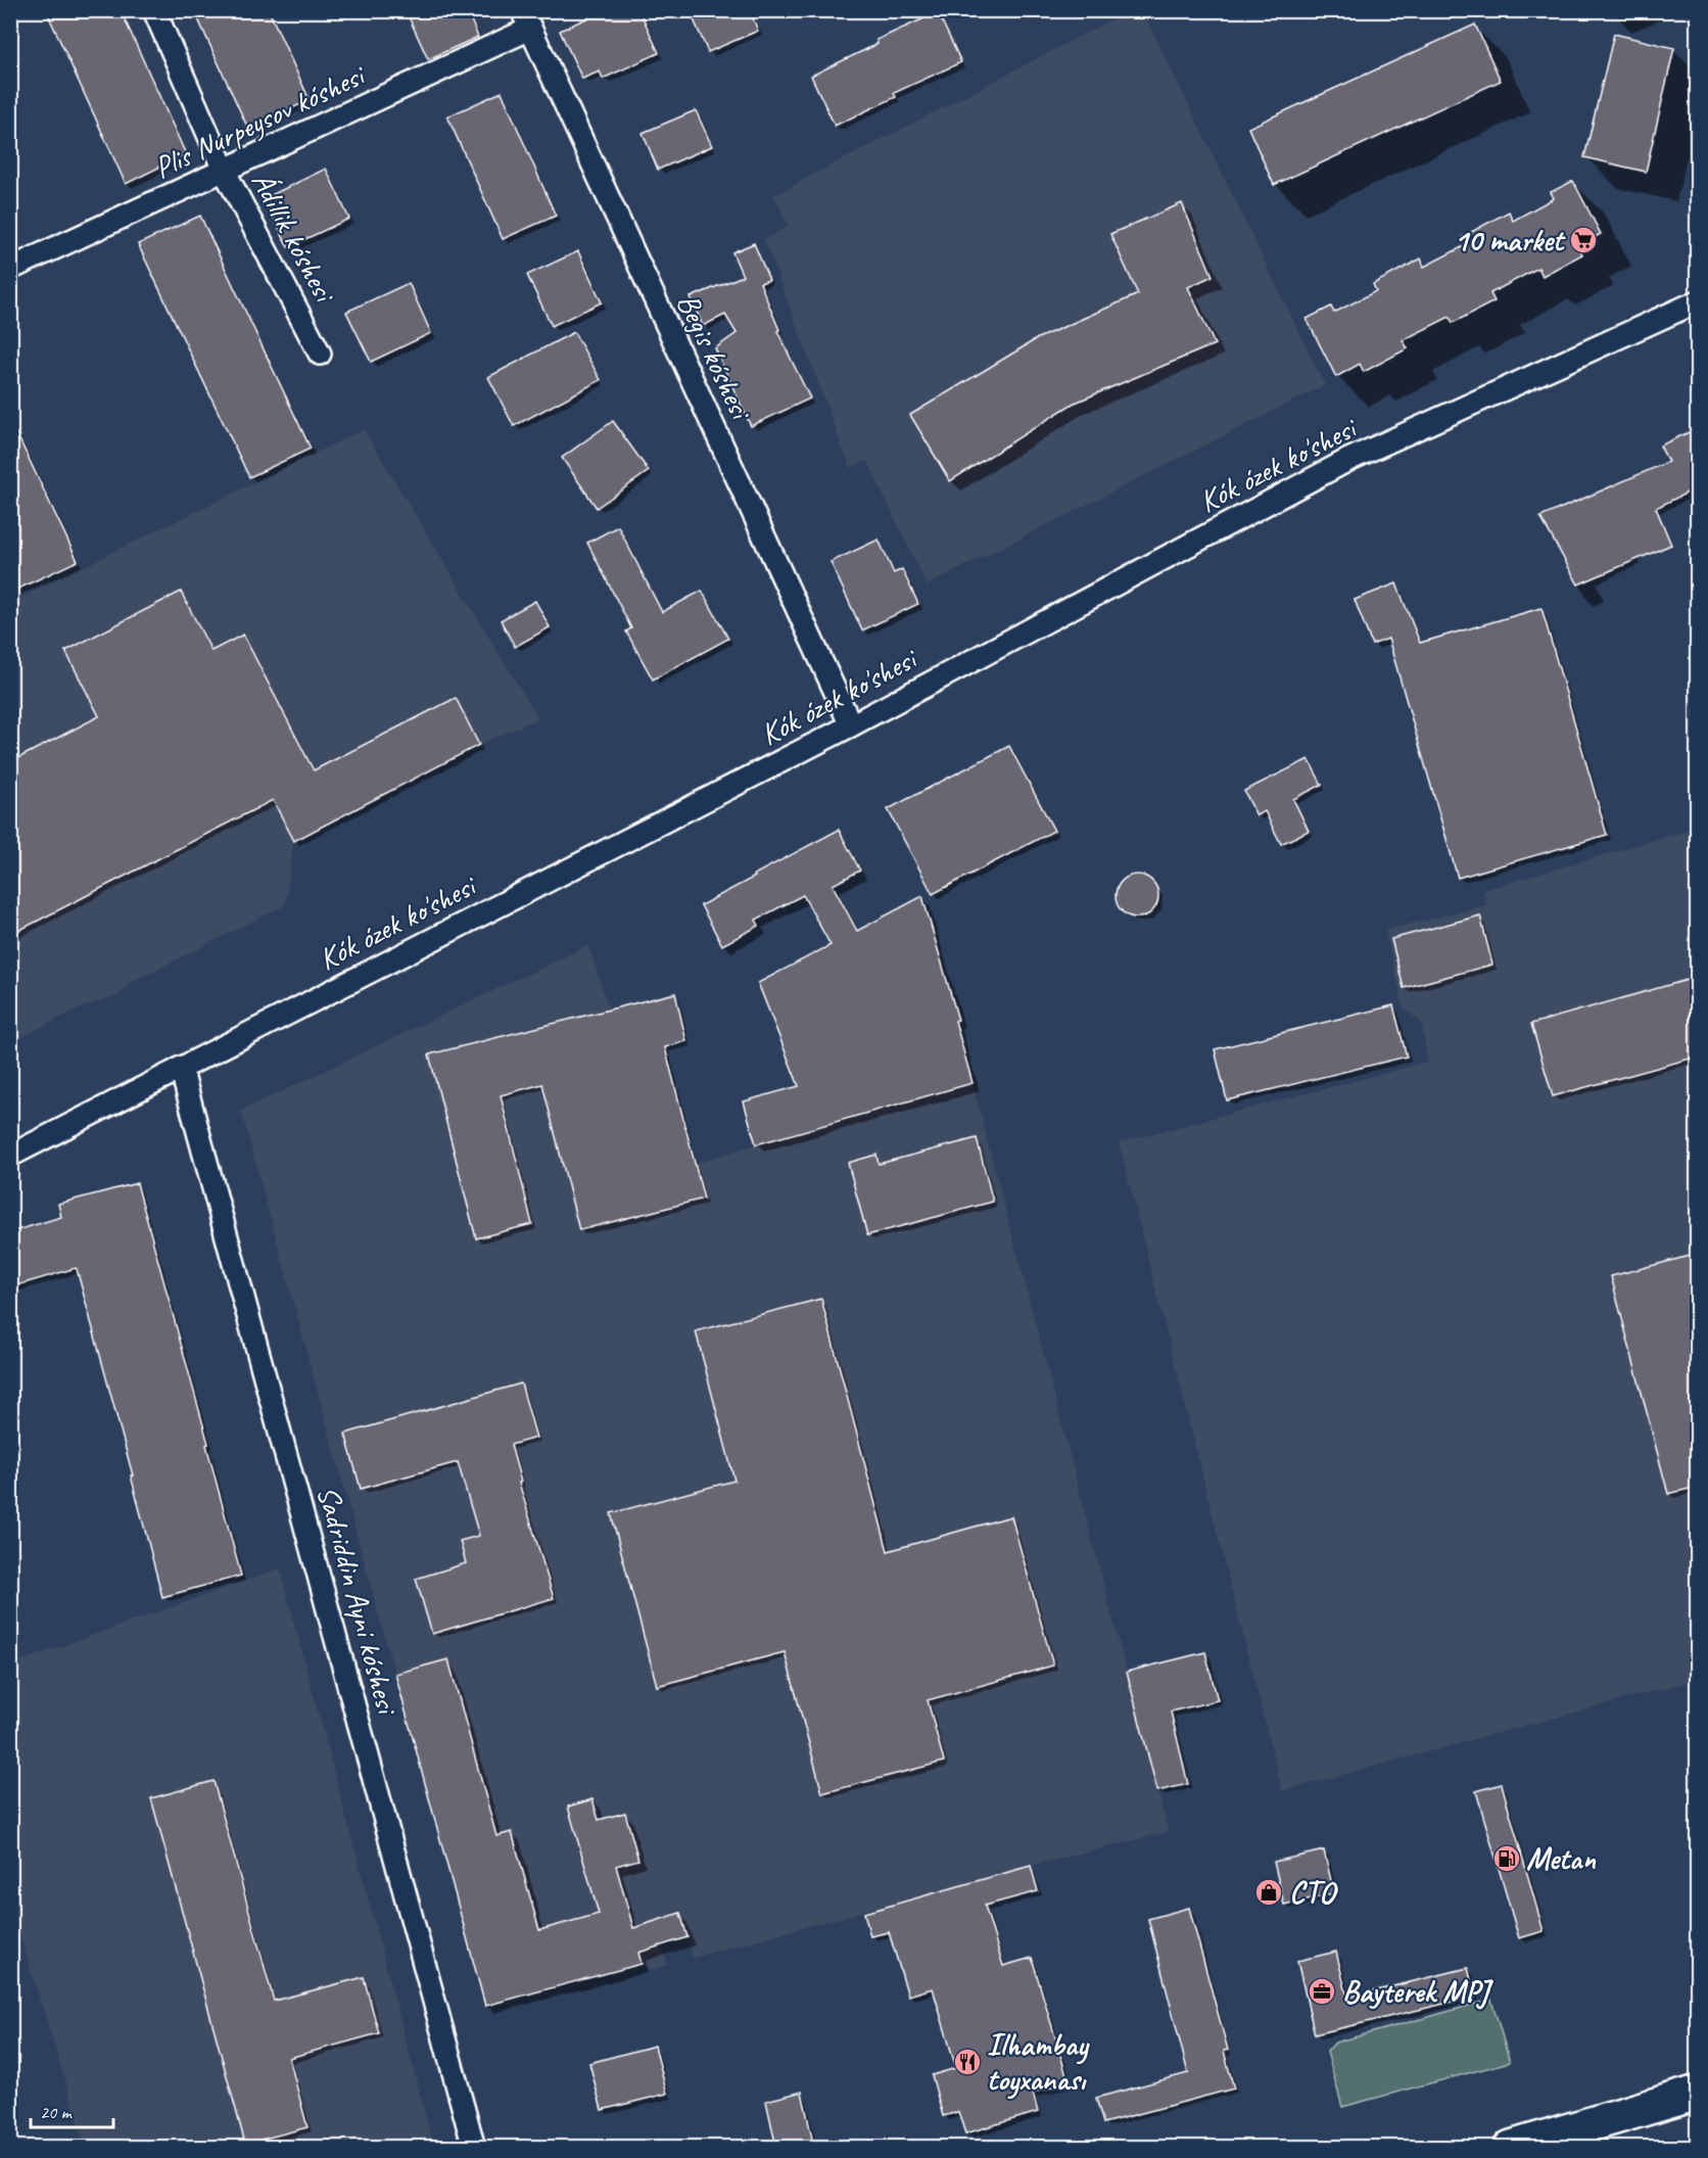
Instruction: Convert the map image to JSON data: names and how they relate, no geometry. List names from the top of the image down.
{
  "streets": {
    "street": [
      "Plis Nurpeysov kóshesi",
      "Ádillik kóshesi",
      "Begis kóshesi",
      "Kók ózek ko'shesi",
      "Sadriddin Ayni kóshesi"
    ]
  },
  "crossings": [
    ["Plis Nurpeysov kóshesi", "Ádillik kóshesi"],
    ["Plis Nurpeysov kóshesi", "Begis kóshesi"],
    ["Begis kóshesi", "Kók ózek ko'shesi"],
    ["Kók ózek ko'shesi", "Sadriddin Ayni kóshesi"]
  ],
  "places": {
    "supermarket": ["10 market"],
    "fuel station": ["Metan"],
    "shop": ["СТО"],
    "office": ["Bayterek MPJ"],
    "restaurant": ["Ilhambay toyxanası"]
  },
  "scale_bar": "20 m"
}
